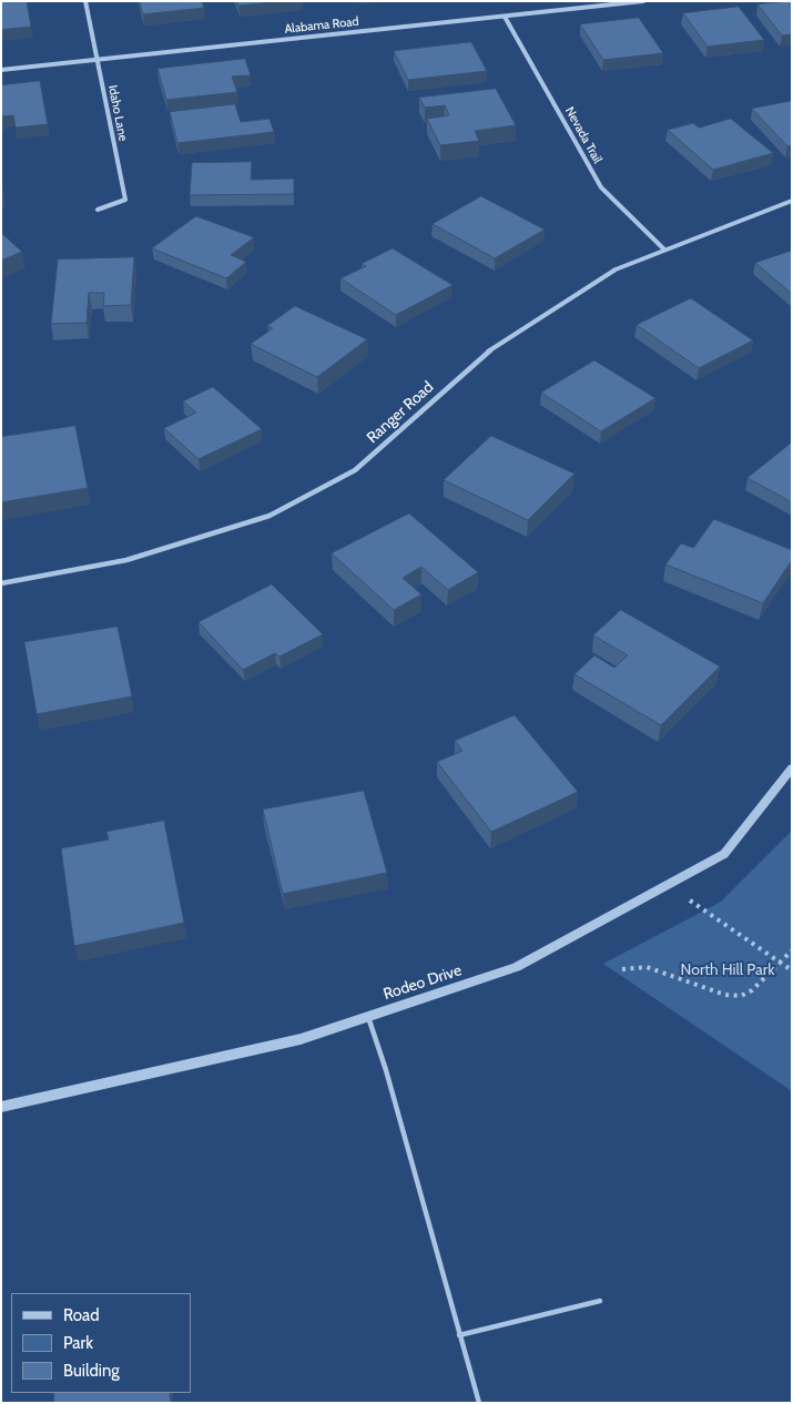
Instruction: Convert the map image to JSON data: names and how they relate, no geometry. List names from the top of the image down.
{
  "streets": {
    "street": [
      "Alabama Road",
      "Idaho Lane",
      "Nevada Trail",
      "Ranger Road",
      "Rodeo Drive"
    ]
  },
  "crossings": [
    ["Alabama Road", "Idaho Lane"],
    ["Alabama Road", "Nevada Trail"],
    ["Nevada Trail", "Ranger Road"]
  ],
  "parks": ["North Hill Park"],
  "legend": ["Road", "Park", "Building"]
}
